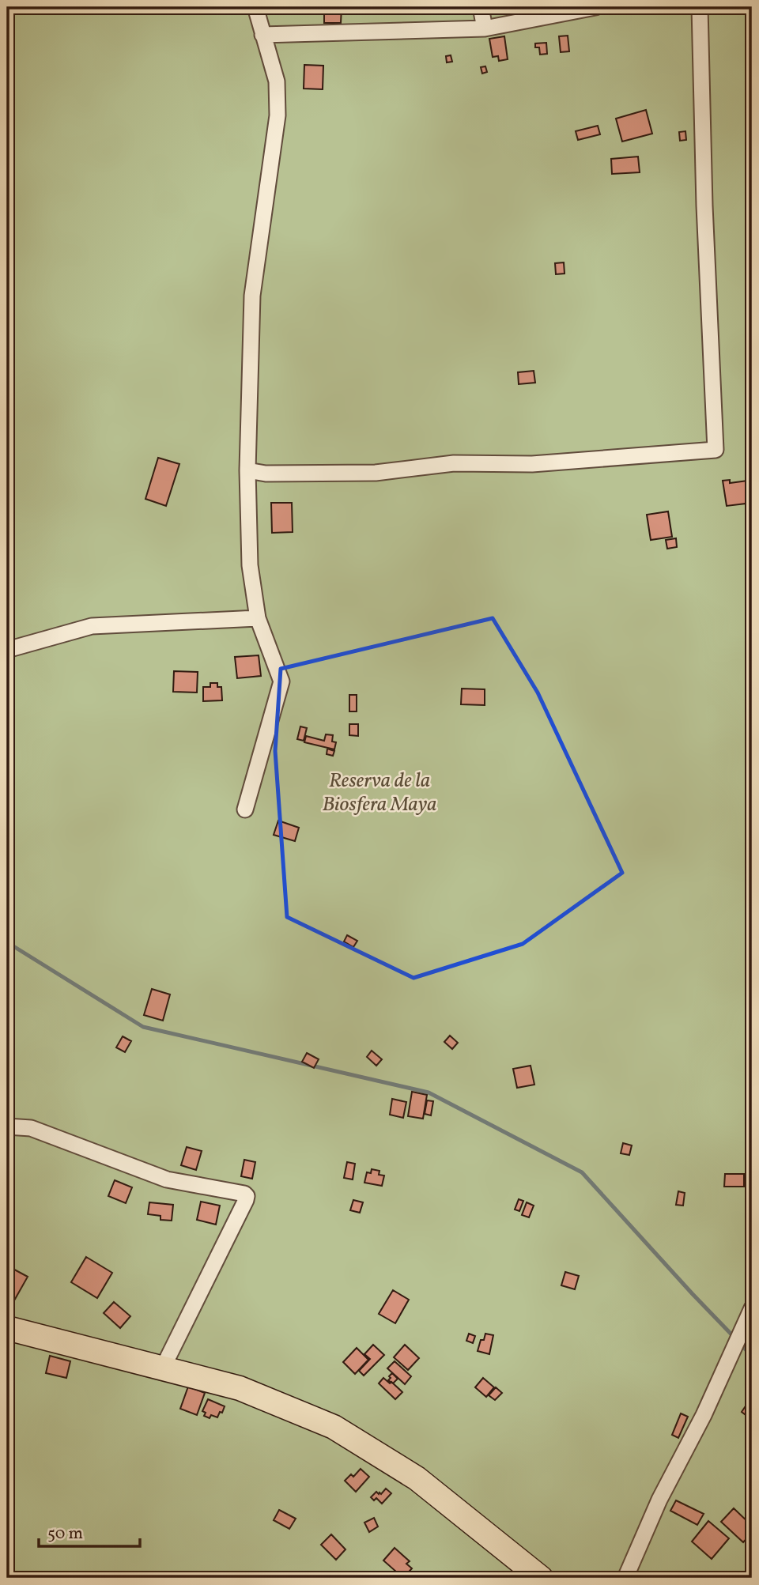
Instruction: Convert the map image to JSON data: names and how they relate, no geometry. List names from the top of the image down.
{
  "parks": ["Reserva de la Biosfera Maya"],
  "scale_bar": "50 m"
}
